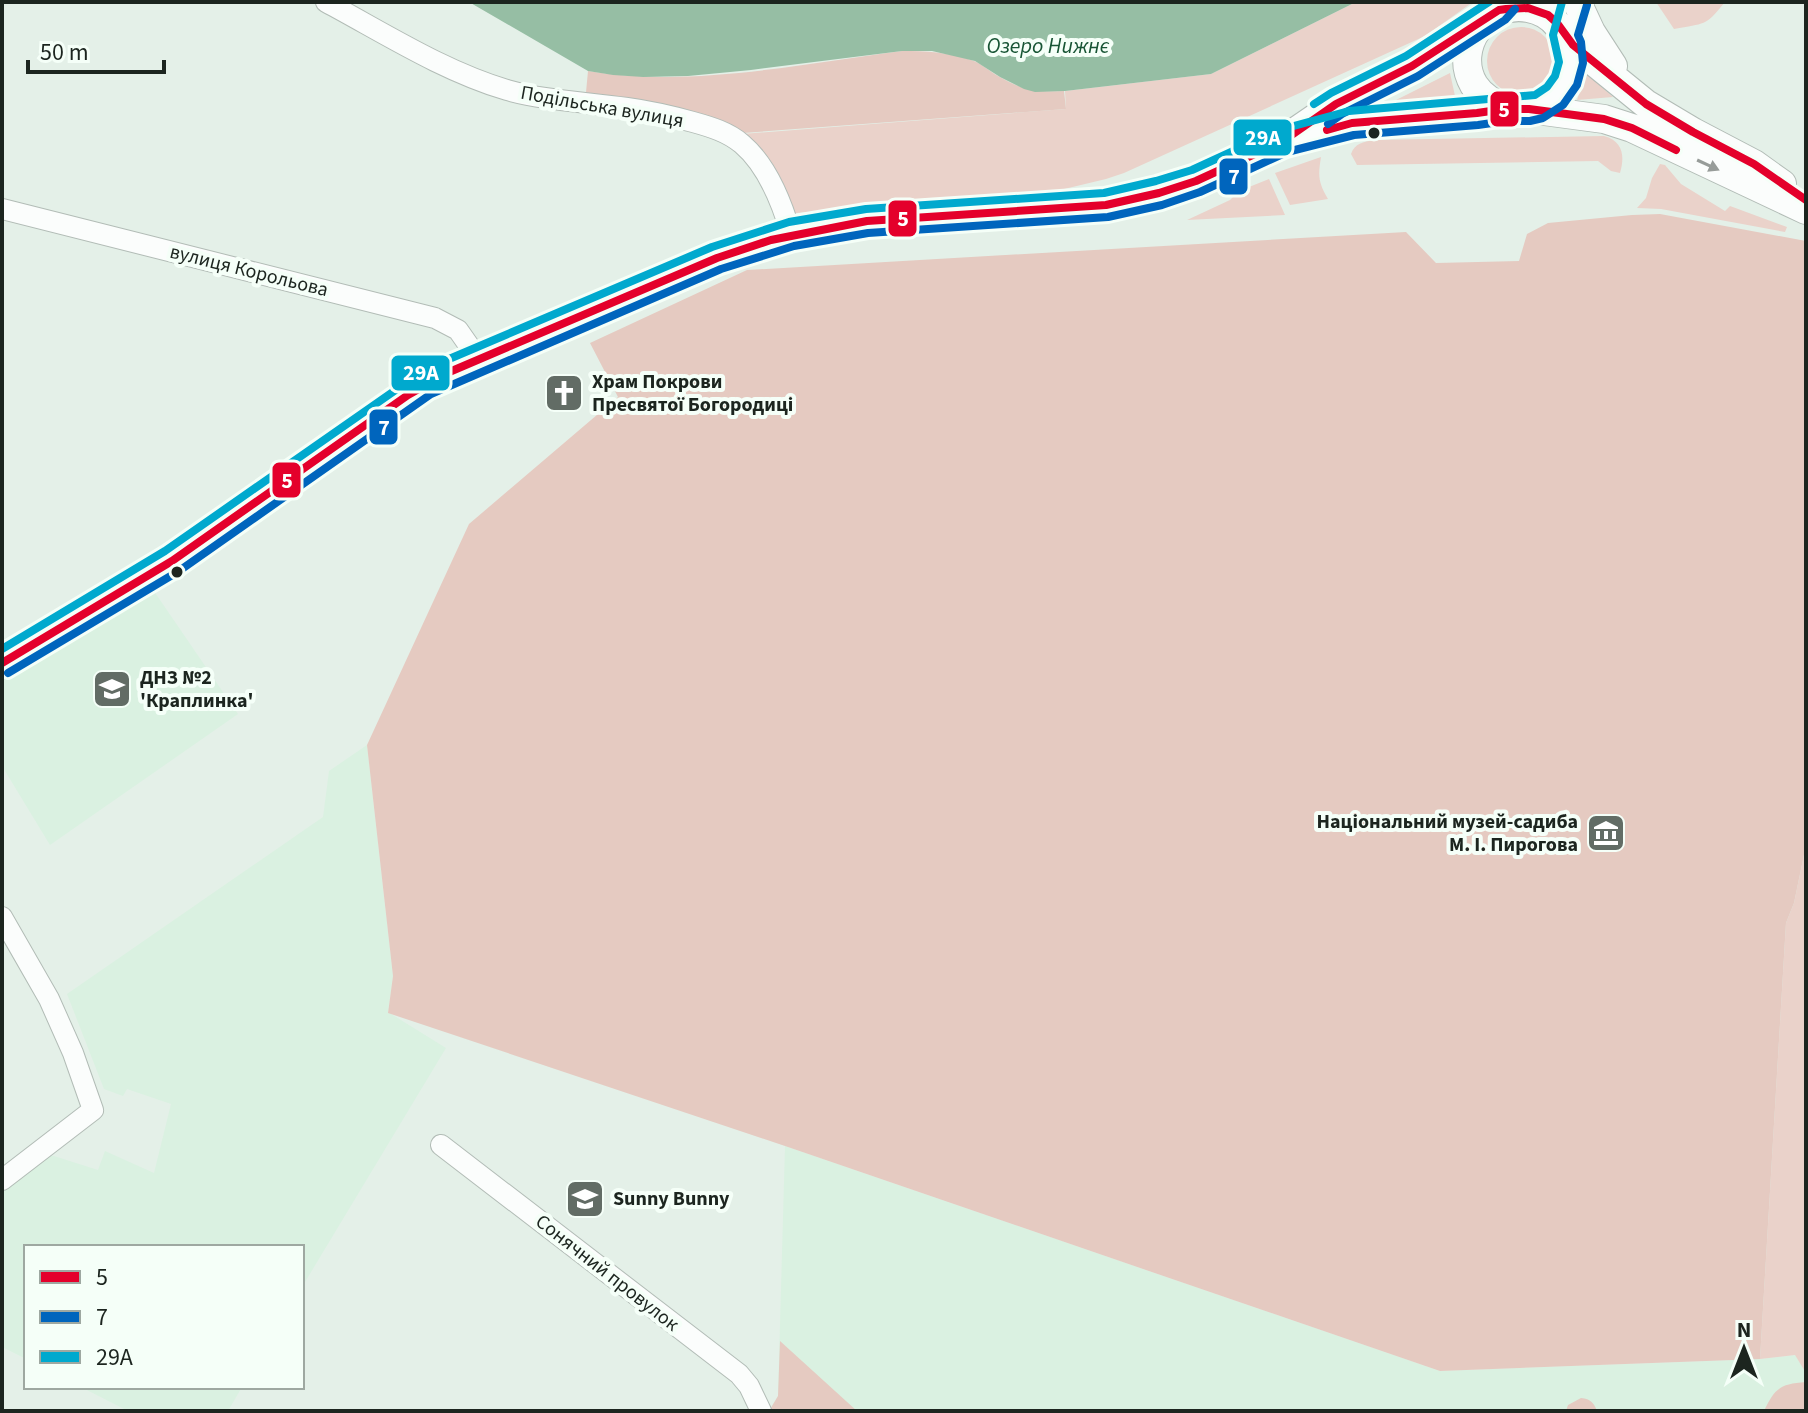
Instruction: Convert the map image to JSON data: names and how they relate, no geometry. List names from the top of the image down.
{
  "streets": {
    "street": ["Подільська вулиця", "вулиця Корольова", "Сонячний провулок"]
  },
  "water": ["Озеро Нижнє"],
  "places": {
    "church": ["Храм Покрови Пресвятої Богородиці"],
    "school or university": ["ДНЗ №2 'Краплинка'", "Sunny Bunny"],
    "museum": ["Національний музей-садиба М. І. Пирогова"]
  },
  "lines": ["transit line 29А", "transit line 7", "transit line 5"],
  "legend": ["5", "7", "29А"],
  "scale_bar": "50 m",
  "north": "top"
}
